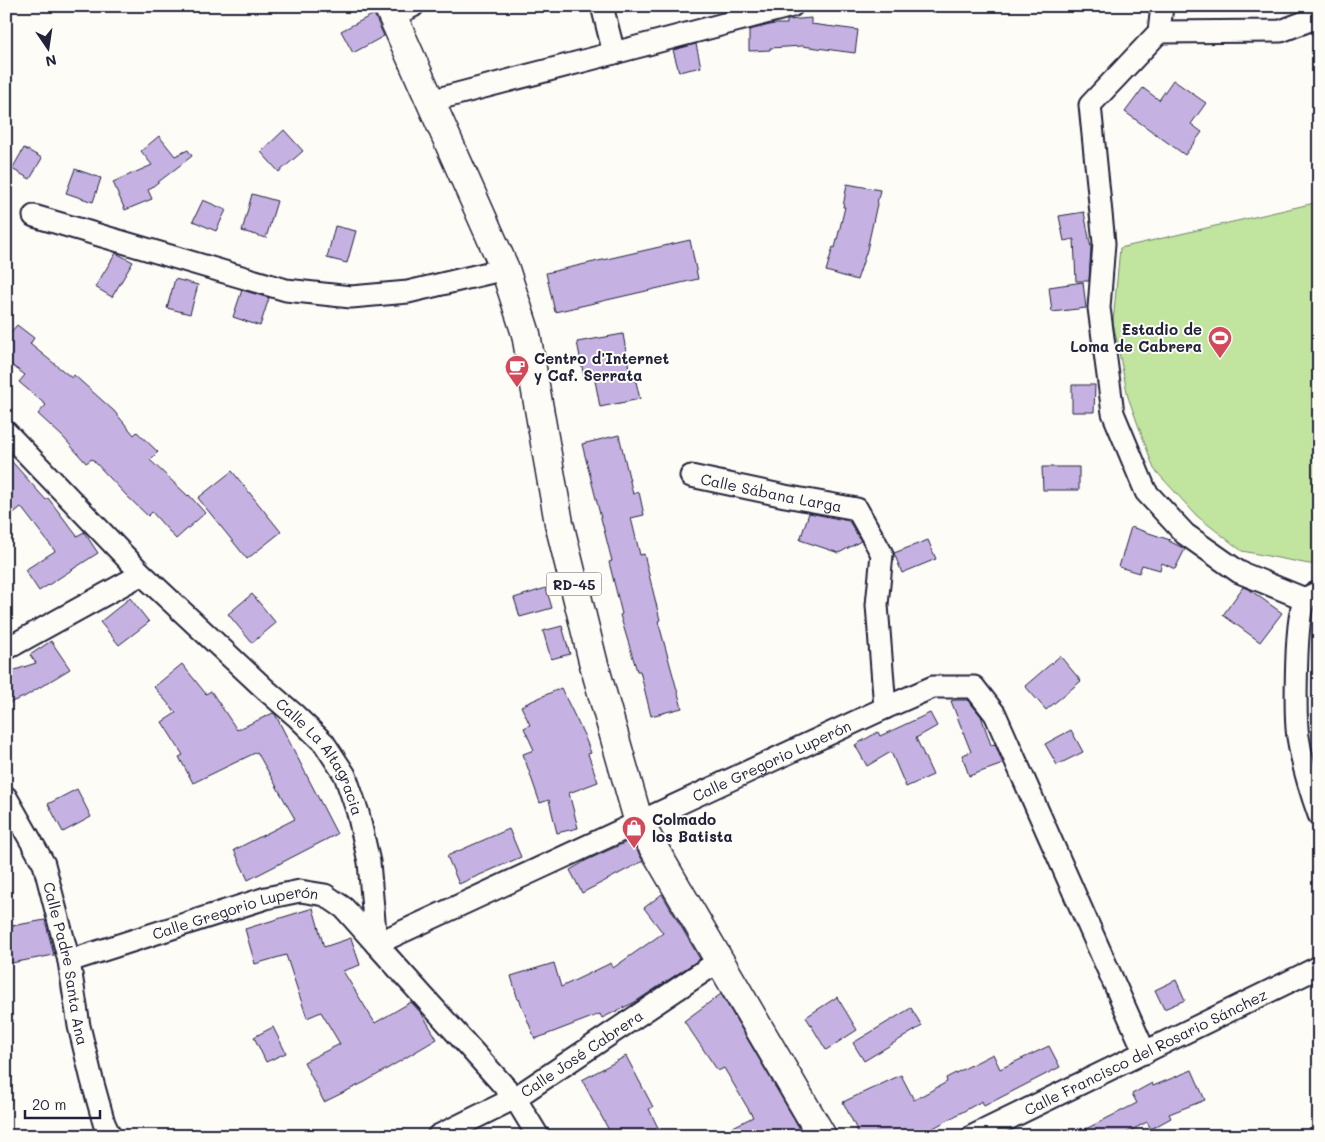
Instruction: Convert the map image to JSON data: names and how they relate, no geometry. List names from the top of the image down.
{
  "streets": {
    "main road": ["RD-45"],
    "street": [
      "Calle Sábana Larga",
      "Calle La Altagracia",
      "Calle Gregorio Luperón",
      "Calle Padre Santa Ana",
      "Calle Francisco del Rosario Sánchez",
      "Calle José Cabrera"
    ]
  },
  "crossings": [
    ["Calle Sábana Larga", "Calle Gregorio Luperón"],
    ["RD-45", "Calle Gregorio Luperón"],
    ["RD-45", "Calle José Cabrera"],
    ["Calle La Altagracia", "Calle Gregorio Luperón"],
    ["Calle Gregorio Luperón", "Calle Padre Santa Ana"],
    ["Calle Gregorio Luperón", "Calle Francisco del Rosario Sánchez"]
  ],
  "places": {
    "sports": ["Estadio de Loma de Cabrera"],
    "cafe": ["Centro d'Internet y Caf. Serrata"],
    "shop": ["Colmado los Batista"]
  },
  "scale_bar": "20 m",
  "north": "bottom"
}
